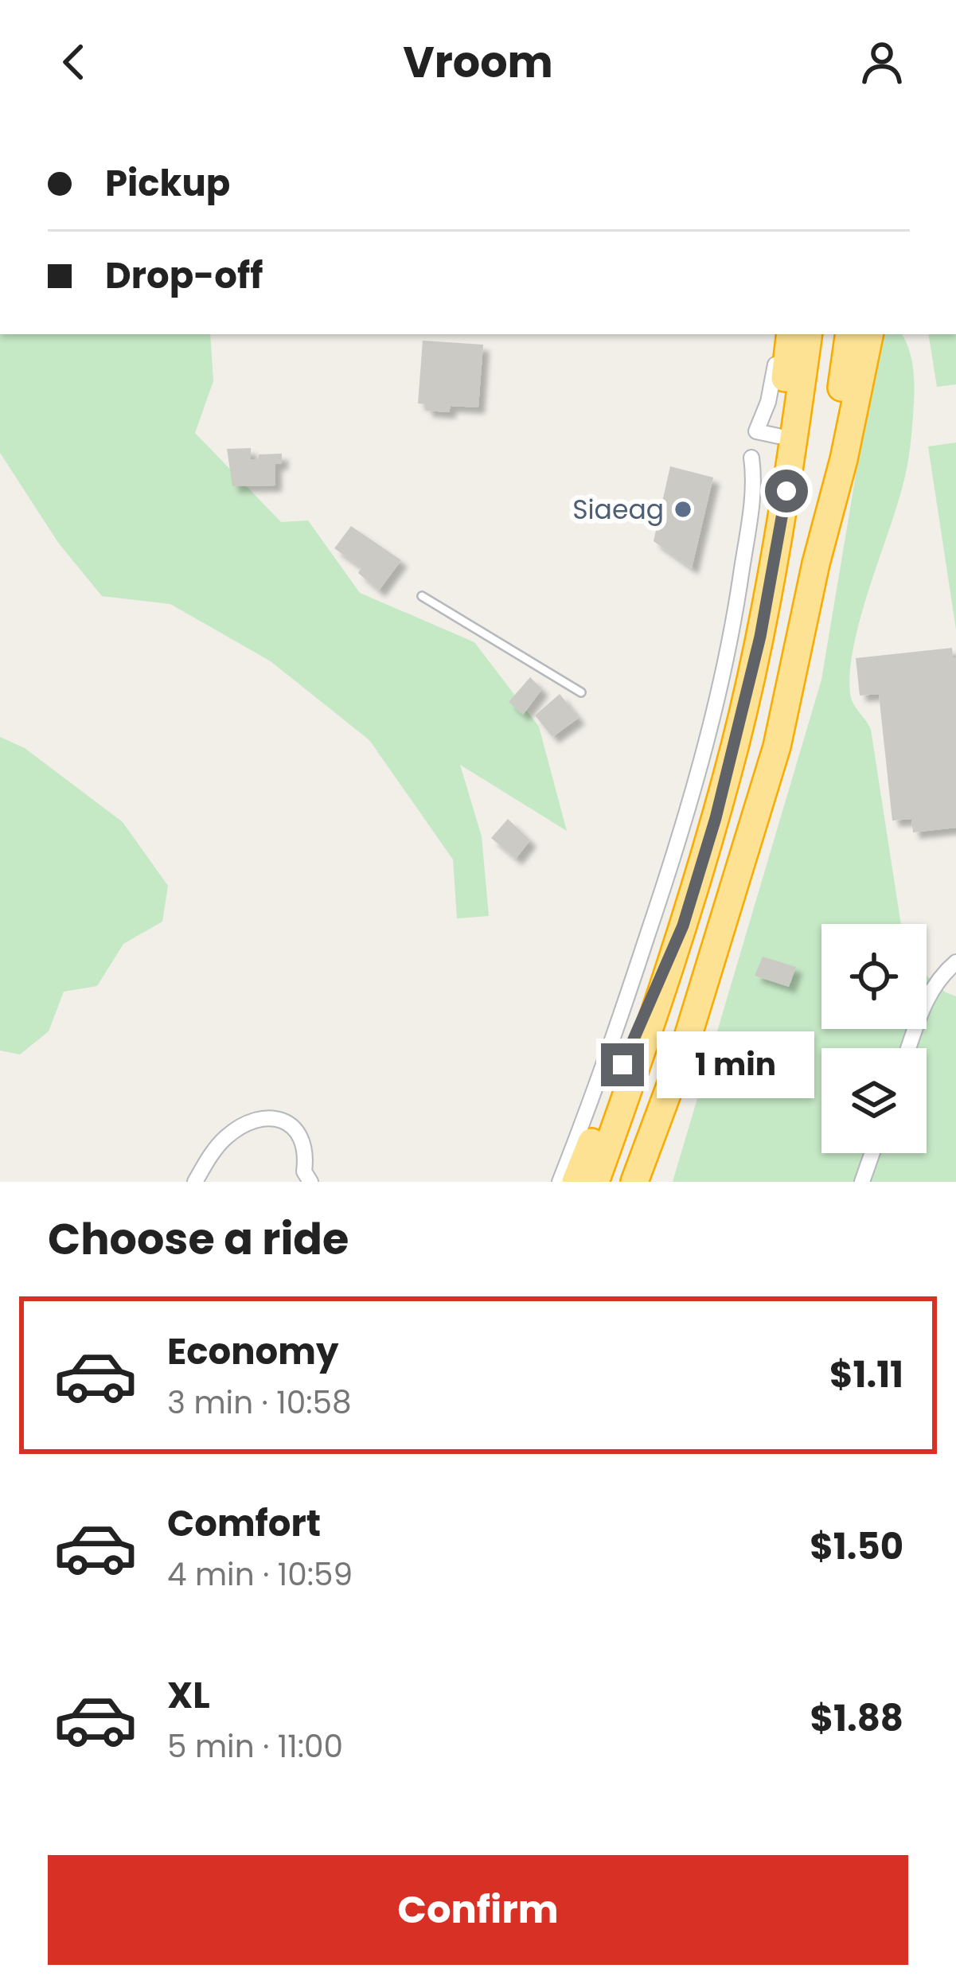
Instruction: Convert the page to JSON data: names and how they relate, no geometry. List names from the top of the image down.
{
  "places": ["Siaeag"],
  "page": {
    "header": "Vroom",
    "banner": ["Pickup", "Drop-off"],
    "bubble": "1 min",
    "heading": "Choose a ride",
    "list": [
      {
        "name": "Economy",
        "note": "3 min · 10:58",
        "value": "$1.11"
      },
      {
        "name": "Comfort",
        "note": "4 min · 10:59",
        "value": "$1.50"
      },
      {
        "name": "XL",
        "note": "5 min · 11:00",
        "value": "$1.88"
      }
    ],
    "buttons": "Confirm"
  }
}
